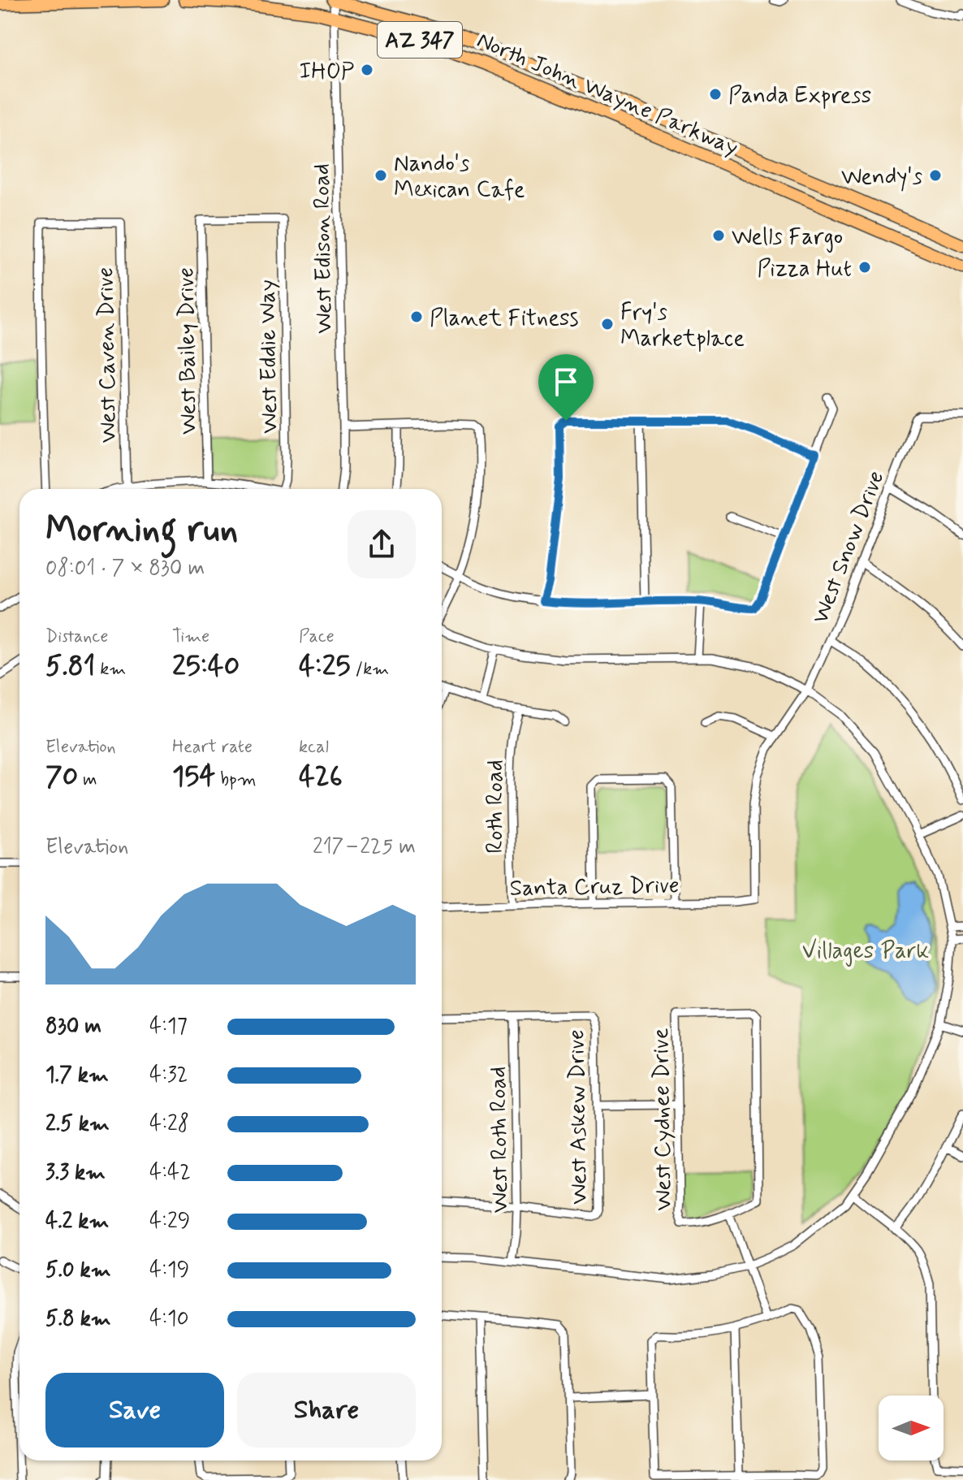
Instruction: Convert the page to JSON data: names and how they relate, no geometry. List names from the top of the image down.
{
  "streets": {
    "highway": ["AZ 347", "North John Wayne Parkway"],
    "street": [
      "West Edison Road",
      "West Bailey Drive",
      "West Caven Drive",
      "West Eddie Way",
      "West Snow Drive",
      "Roth Road",
      "Santa Cruz Drive",
      "West Askew Drive",
      "West Cydnee Drive",
      "West Roth Road"
    ]
  },
  "crossings": [
    ["AZ 347", "West Edison Road"],
    ["North John Wayne Parkway", "West Edison Road"],
    ["West Bailey Drive", "West Eddie Way"],
    ["West Snow Drive", "Santa Cruz Drive"],
    ["Roth Road", "Santa Cruz Drive"],
    ["West Askew Drive", "West Roth Road"]
  ],
  "parks": ["Villages Park"],
  "places": [
    "IHOP",
    "Panda Express",
    "Nando's Mexican Cafe",
    "Wendy's",
    "Wells Fargo",
    "Pizza Hut",
    "Planet Fitness",
    "Fry's Marketplace"
  ],
  "north": "right",
  "page": {
    "heading": ["Morning run", "08:01 · 7 × 830 m"],
    "stats": [
      ["Distance", "5.81 km"],
      ["Time", "25:40"],
      ["Pace", "4:25 /km"],
      ["Elevation", "70 m"],
      ["Heart rate", "154 bpm"],
      ["kcal", "426"]
    ],
    "chart": ["Elevation", "217–225 m"],
    "list": [
      {
        "name": "830 m",
        "note": "4:17"
      },
      {
        "name": "1.7 km",
        "note": "4:32"
      },
      {
        "name": "2.5 km",
        "note": "4:28"
      },
      {
        "name": "3.3 km",
        "note": "4:42"
      },
      {
        "name": "4.2 km",
        "note": "4:29"
      },
      {
        "name": "5.0 km",
        "note": "4:19"
      },
      {
        "name": "5.8 km",
        "note": "4:10"
      }
    ],
    "buttons": ["Save", "Share"]
  }
}
